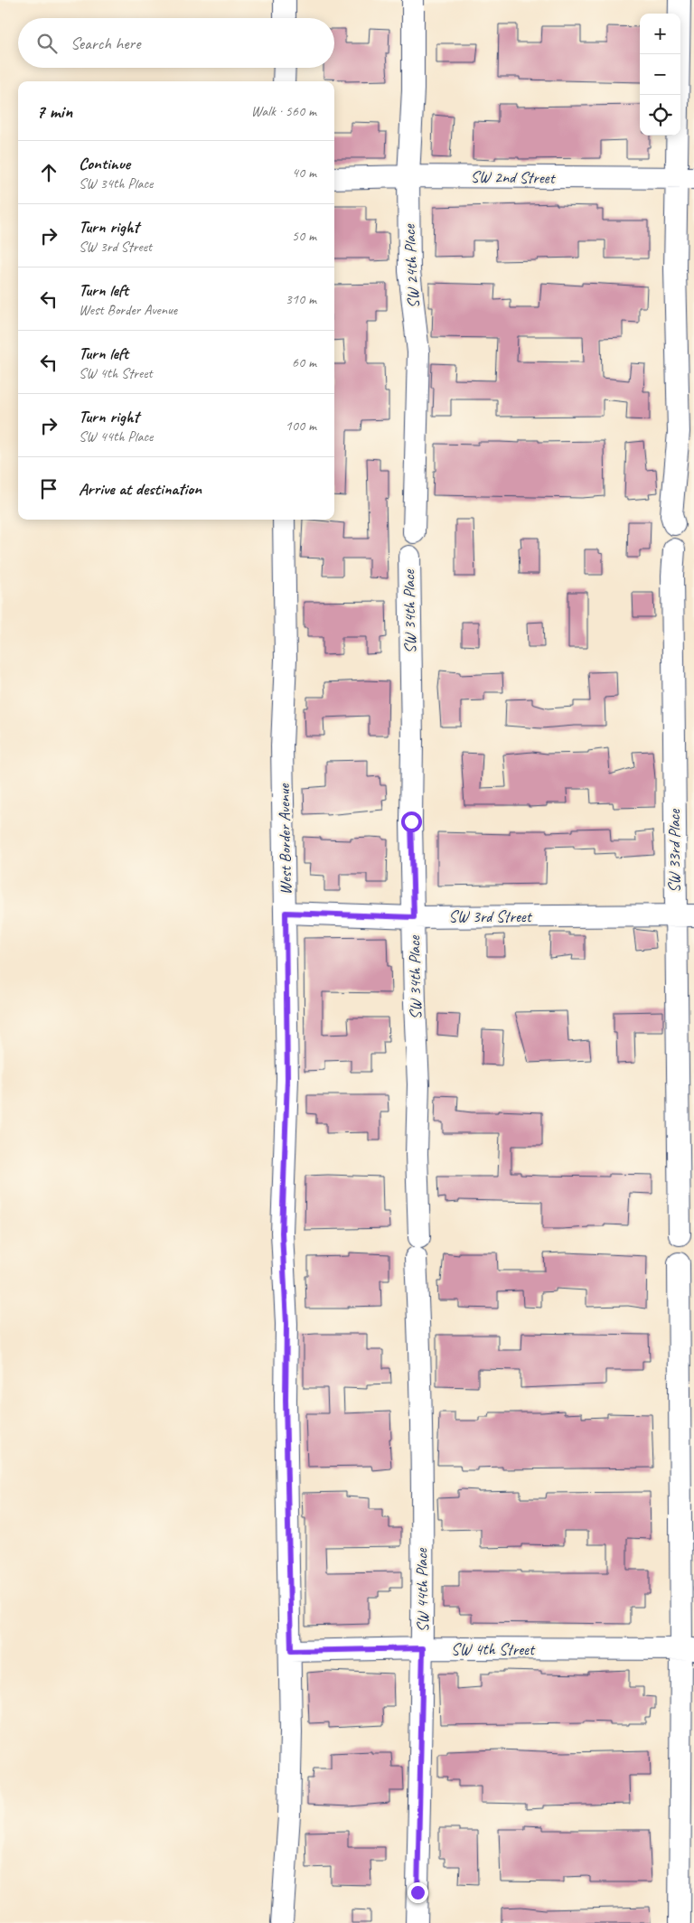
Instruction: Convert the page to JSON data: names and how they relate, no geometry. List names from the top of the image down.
{
  "streets": {
    "street": [
      "SW 2nd Street",
      "SW 24th Place",
      "SW 34th Place",
      "West Border Avenue",
      "SW 33rd Place",
      "SW 3rd Street",
      "SW 44th Place",
      "SW 4th Street"
    ]
  },
  "crossings": [
    ["SW 2nd Street", "SW 24th Place"],
    ["SW 34th Place", "SW 3rd Street"],
    ["West Border Avenue", "SW 3rd Street"],
    ["West Border Avenue", "SW 4th Street"],
    ["SW 33rd Place", "SW 3rd Street"],
    ["SW 44th Place", "SW 4th Street"]
  ],
  "page": {
    "map_buttons": ["+", "−"],
    "search": "Search here",
    "heading": ["7 min", "Walk · 560 m"],
    "list": [
      ["Continue", "SW 34th Place", "40 m"],
      ["Turn right", "SW 3rd Street", "50 m"],
      ["Turn left", "West Border Avenue", "310 m"],
      ["Turn left", "SW 4th Street", "60 m"],
      ["Turn right", "SW 44th Place", "100 m"],
      "Arrive at destination"
    ]
  }
}
